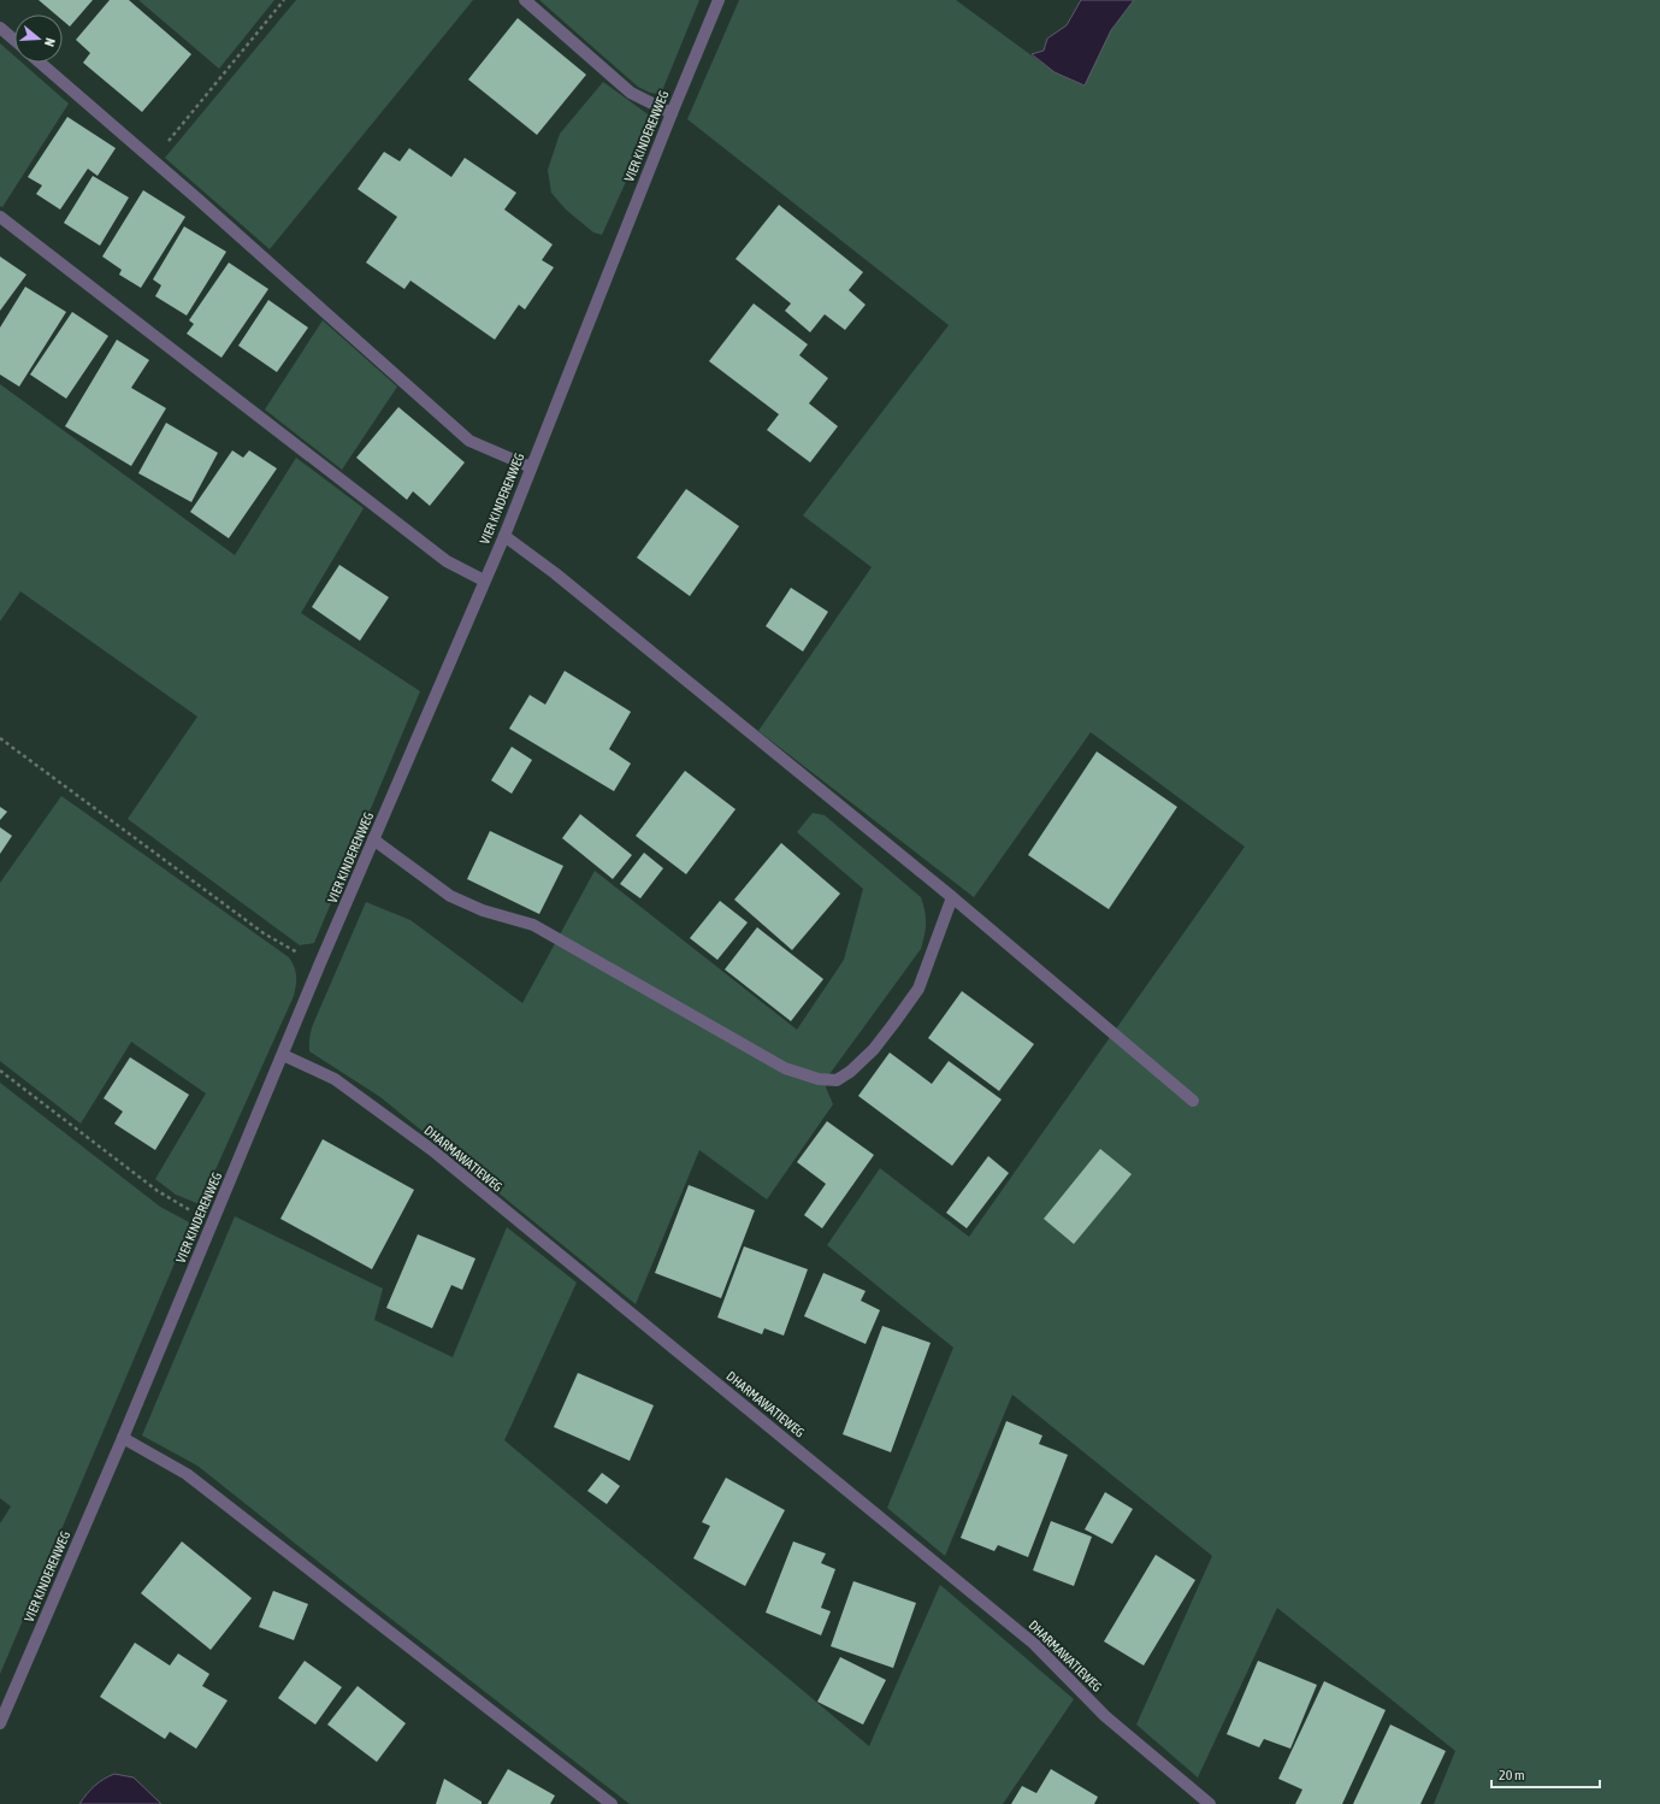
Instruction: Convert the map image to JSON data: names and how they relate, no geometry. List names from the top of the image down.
{
  "streets": {
    "street": ["VIER KINDERENWEG", "DHARMAWATIEWEG"]
  },
  "crossings": [
    ["VIER KINDERENWEG", "DHARMAWATIEWEG"]
  ],
  "scale_bar": "20 m",
  "north": "right"
}
